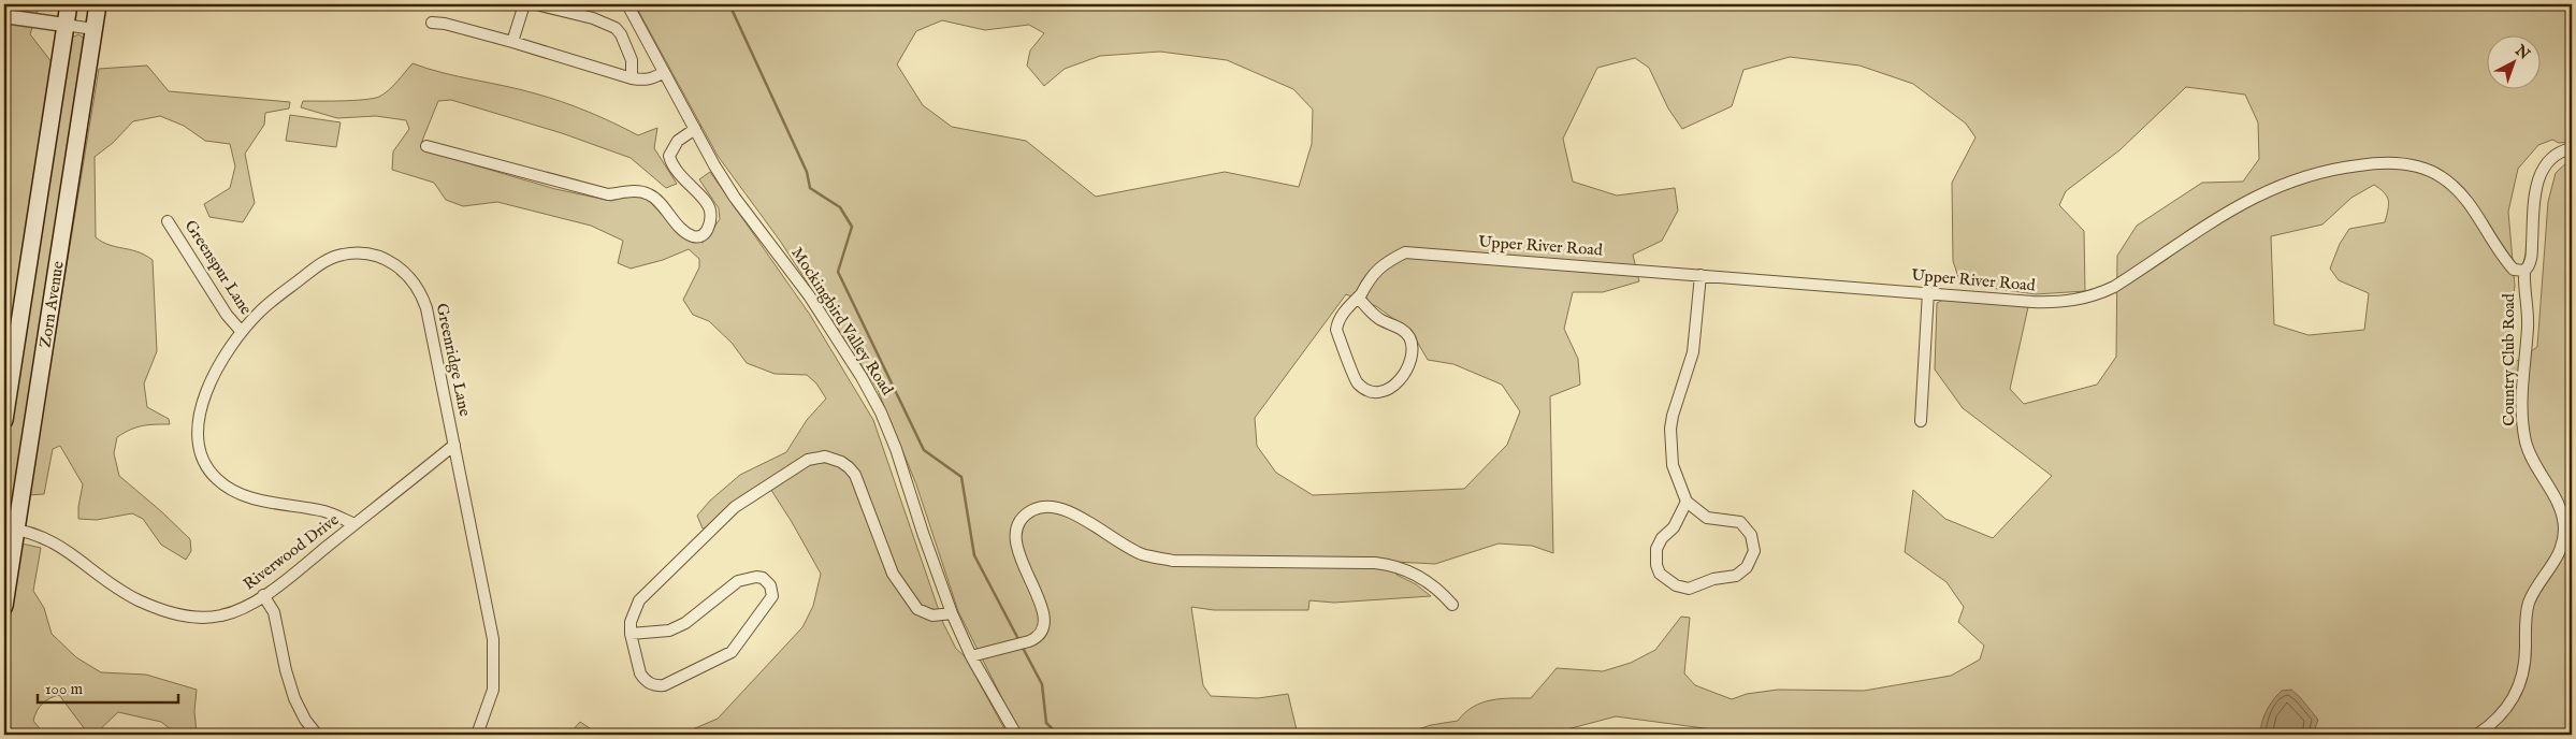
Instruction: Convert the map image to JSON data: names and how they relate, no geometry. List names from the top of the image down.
{
  "streets": {
    "main road": ["Zorn Avenue"],
    "street": [
      "Upper River Road",
      "Greenspur Lane",
      "Mockingbird Valley Road",
      "Greenridge Lane",
      "Country Club Road",
      "Riverwood Drive"
    ]
  },
  "crossings": [
    ["Upper River Road", "Country Club Road"],
    ["Greenspur Lane", "Greenridge Lane"],
    ["Zorn Avenue", "Riverwood Drive"],
    ["Greenridge Lane", "Riverwood Drive"]
  ],
  "scale_bar": "100 m",
  "north": "top right"
}
